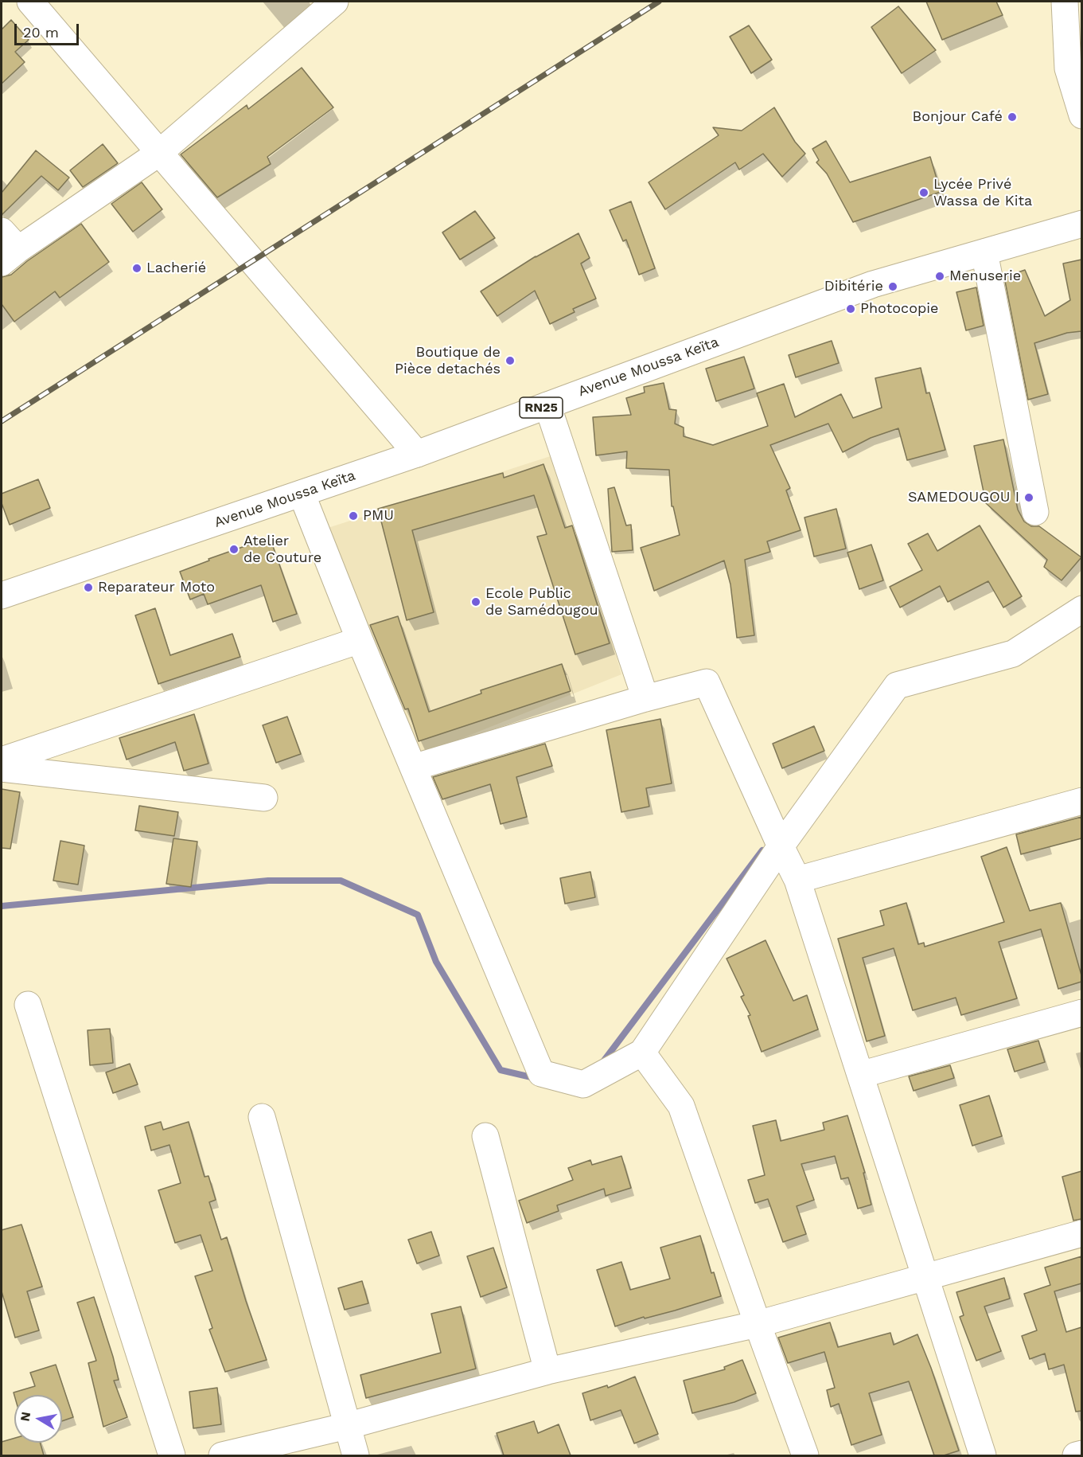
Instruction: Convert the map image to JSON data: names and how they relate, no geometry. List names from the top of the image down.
{
  "streets": {
    "street": ["Avenue Moussa Keïta", "RN25"]
  },
  "places": [
    "Bonjour Café",
    "Lycée Privé Wassa de Kita",
    "Lacherié",
    "Menuserie",
    "Dibitérie",
    "Photocopie",
    "Boutique de Pièce detachés",
    "SAMEDOUGOU I",
    "PMU",
    "Atelier de Couture",
    "Reparateur Moto",
    "Ecole Public de Samédougou"
  ],
  "scale_bar": "20 m",
  "north": "left"
}
